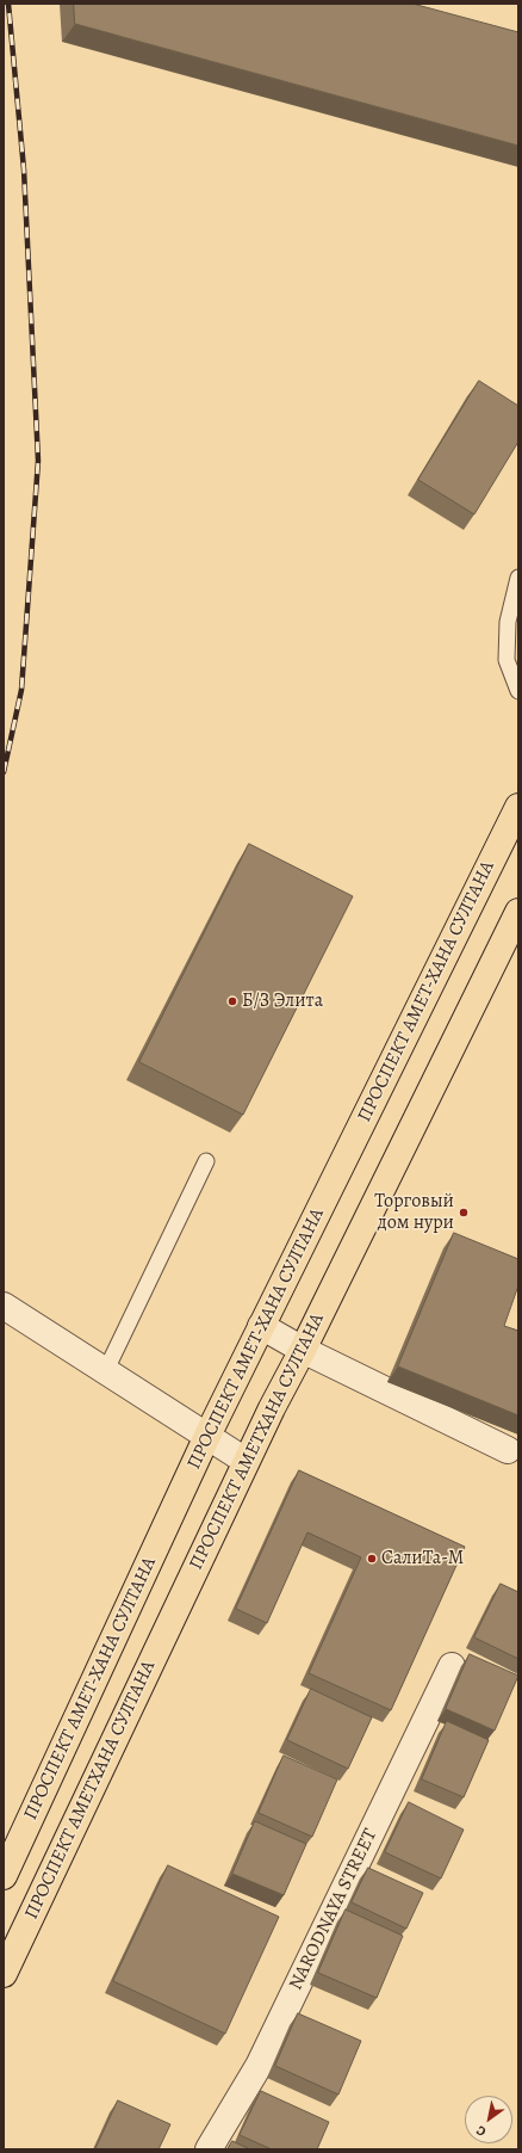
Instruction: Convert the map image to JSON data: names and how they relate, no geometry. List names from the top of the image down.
{
  "streets": {
    "main road": ["ПРОСПЕКТ АМЕТ-ХАНА СУЛТАНА", "ПРОСПЕКТ АМЕТХАНА СУЛТАНА"],
    "street": ["NARODNAYA STREET"]
  },
  "places": ["Б/З Элита", "Торговый дом нури", "СалиТа-М"],
  "north": "bottom left"
}
